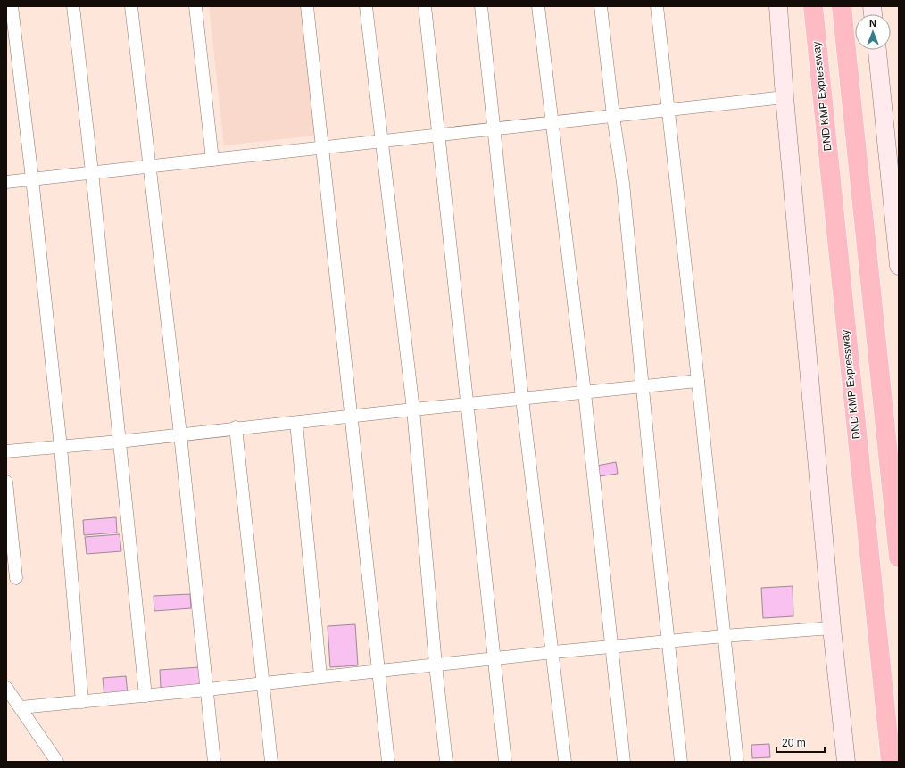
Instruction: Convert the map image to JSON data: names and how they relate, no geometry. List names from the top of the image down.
{
  "streets": {
    "highway": ["DND KMP Expressway"]
  },
  "scale_bar": "20 m",
  "north": "top"
}
